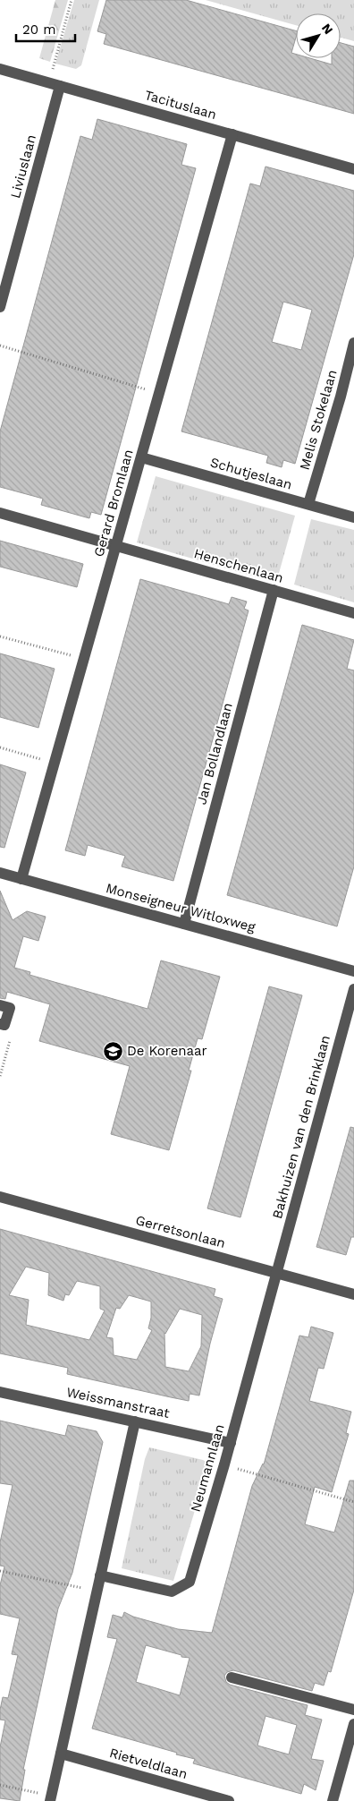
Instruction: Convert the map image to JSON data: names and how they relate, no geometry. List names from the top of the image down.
{
  "streets": {
    "street": [
      "Tacituslaan",
      "Liviuslaan",
      "Melis Stokelaan",
      "Schutjeslaan",
      "Gerard Bromlaan",
      "Henschenlaan",
      "Jan Bollandlaan",
      "Monseigneur Witloxweg",
      "Bakhuizen van den Brinklaan",
      "Gerretsonlaan",
      "Weissmanstraat",
      "Neumannlaan",
      "Rietveldlaan"
    ]
  },
  "crossings": [
    ["Tacituslaan", "Liviuslaan"],
    ["Tacituslaan", "Gerard Bromlaan"],
    ["Melis Stokelaan", "Schutjeslaan"],
    ["Schutjeslaan", "Gerard Bromlaan"],
    ["Gerard Bromlaan", "Henschenlaan"],
    ["Gerard Bromlaan", "Monseigneur Witloxweg"],
    ["Henschenlaan", "Jan Bollandlaan"],
    ["Jan Bollandlaan", "Monseigneur Witloxweg"],
    ["Bakhuizen van den Brinklaan", "Gerretsonlaan"],
    ["Bakhuizen van den Brinklaan", "Neumannlaan"],
    ["Gerretsonlaan", "Neumannlaan"],
    ["Weissmanstraat", "Neumannlaan"]
  ],
  "places": {
    "school or university": ["De Korenaar"]
  },
  "scale_bar": "20 m",
  "north": "top right"
}
